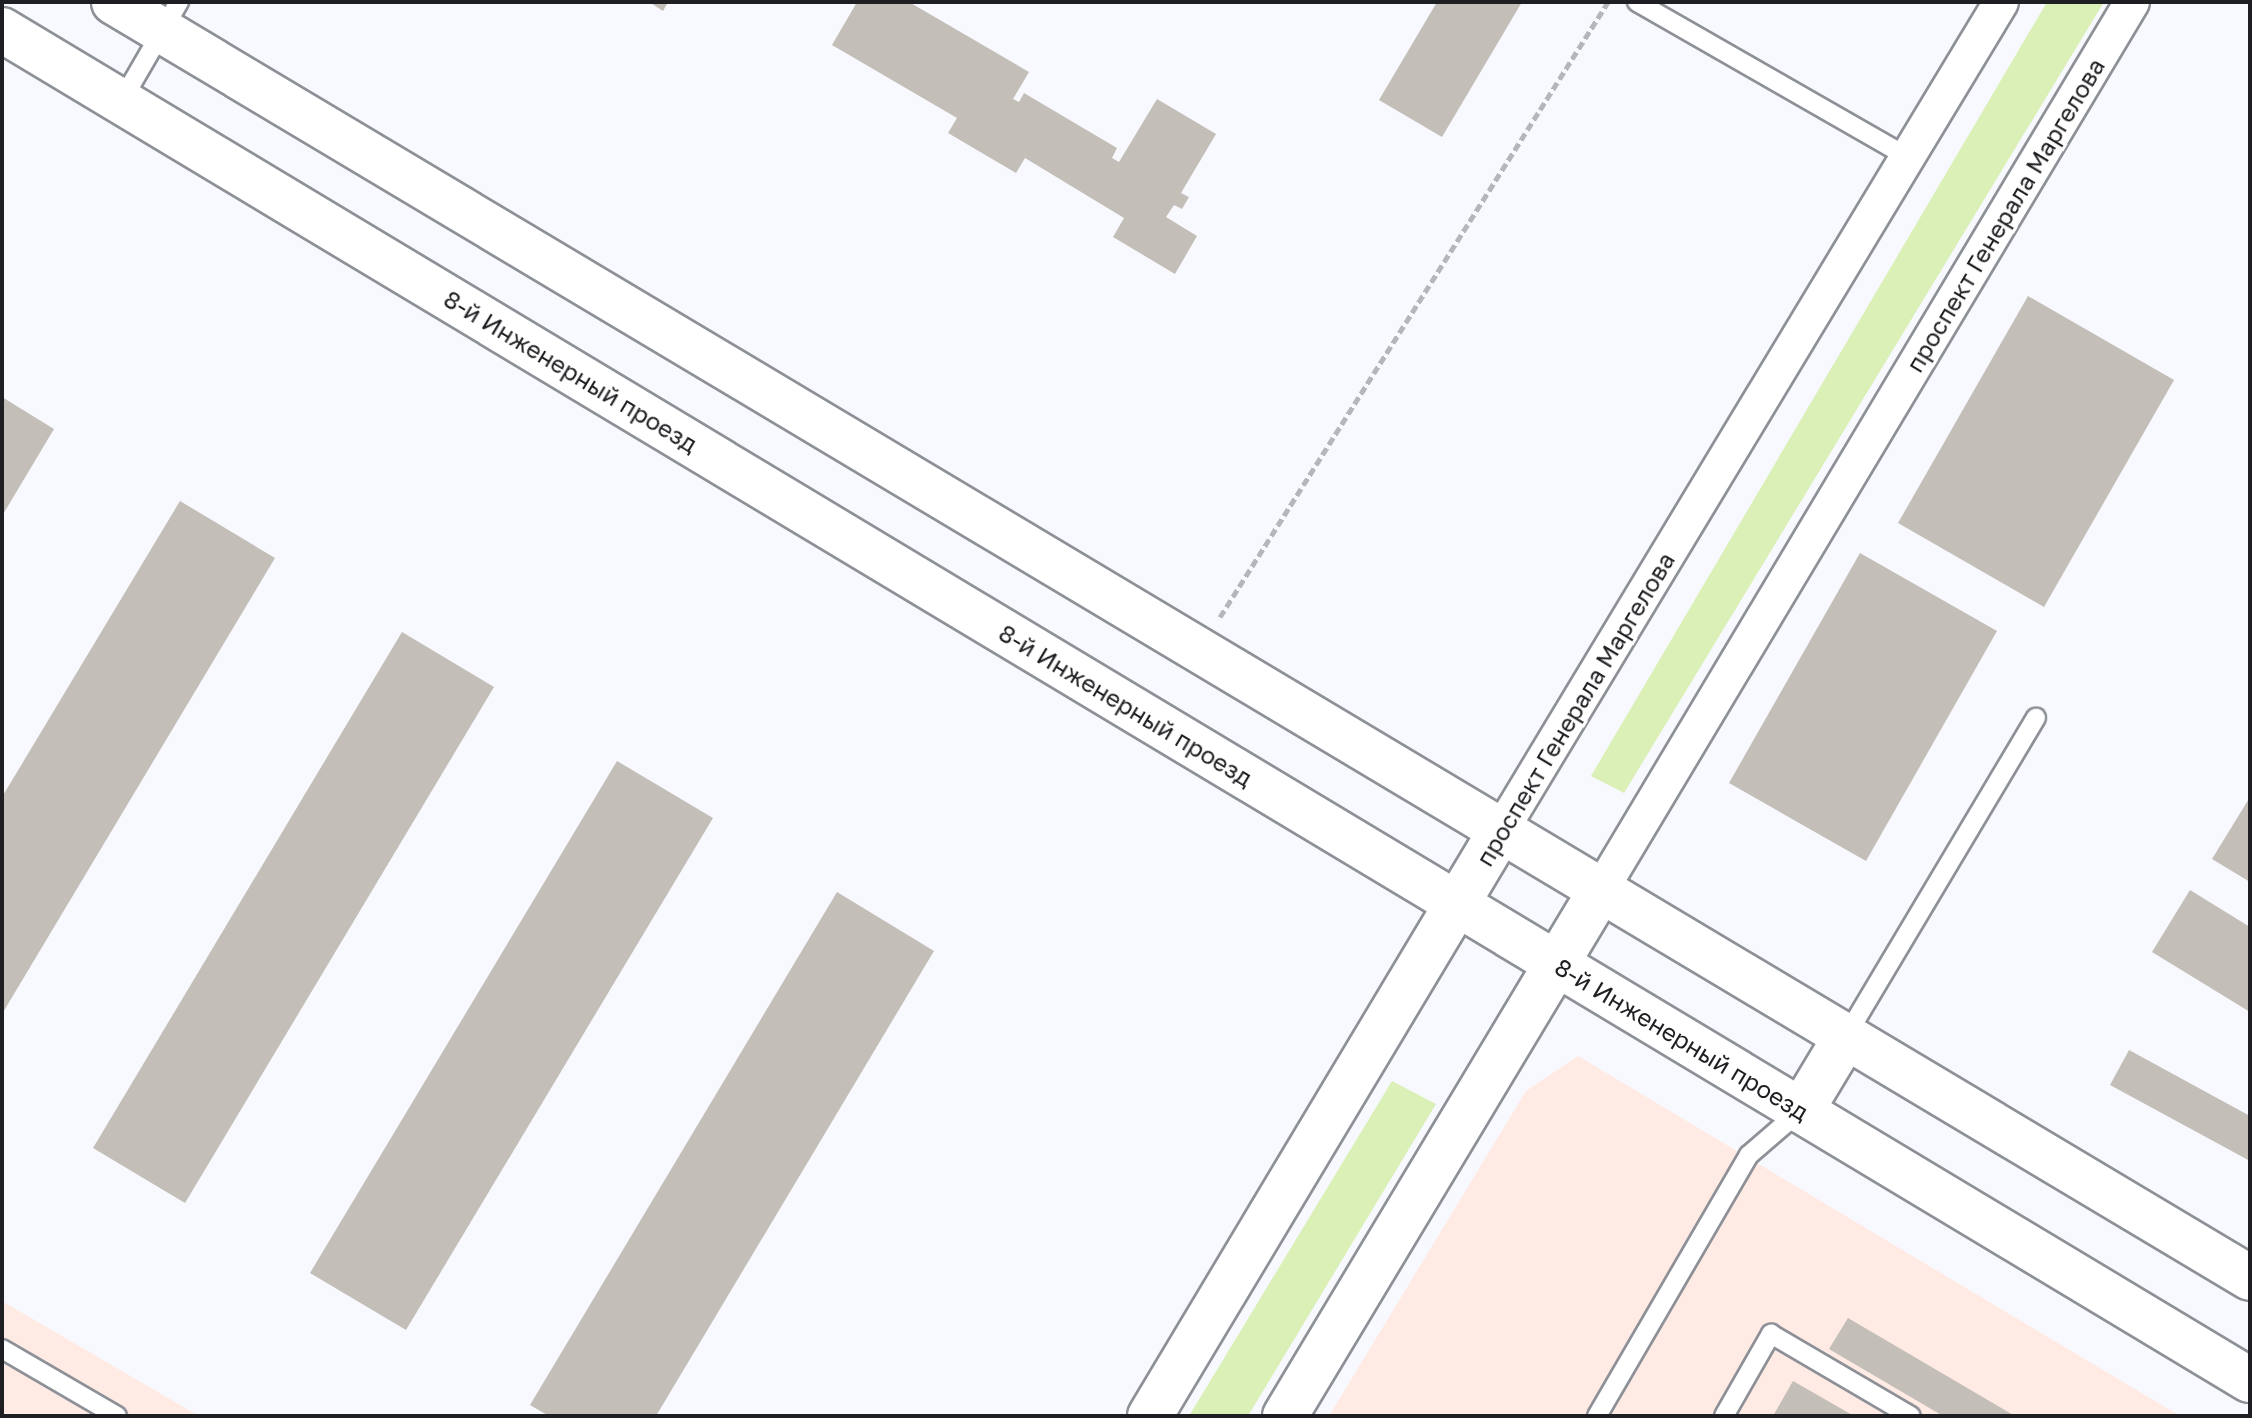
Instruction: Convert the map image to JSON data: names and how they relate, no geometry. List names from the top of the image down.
{
  "streets": {
    "street": ["проспект Генерала Маргелова", "8-й Инженерный проезд"]
  },
  "crossings": [
    ["проспект Генерала Маргелова", "8-й Инженерный проезд"]
  ]
}
